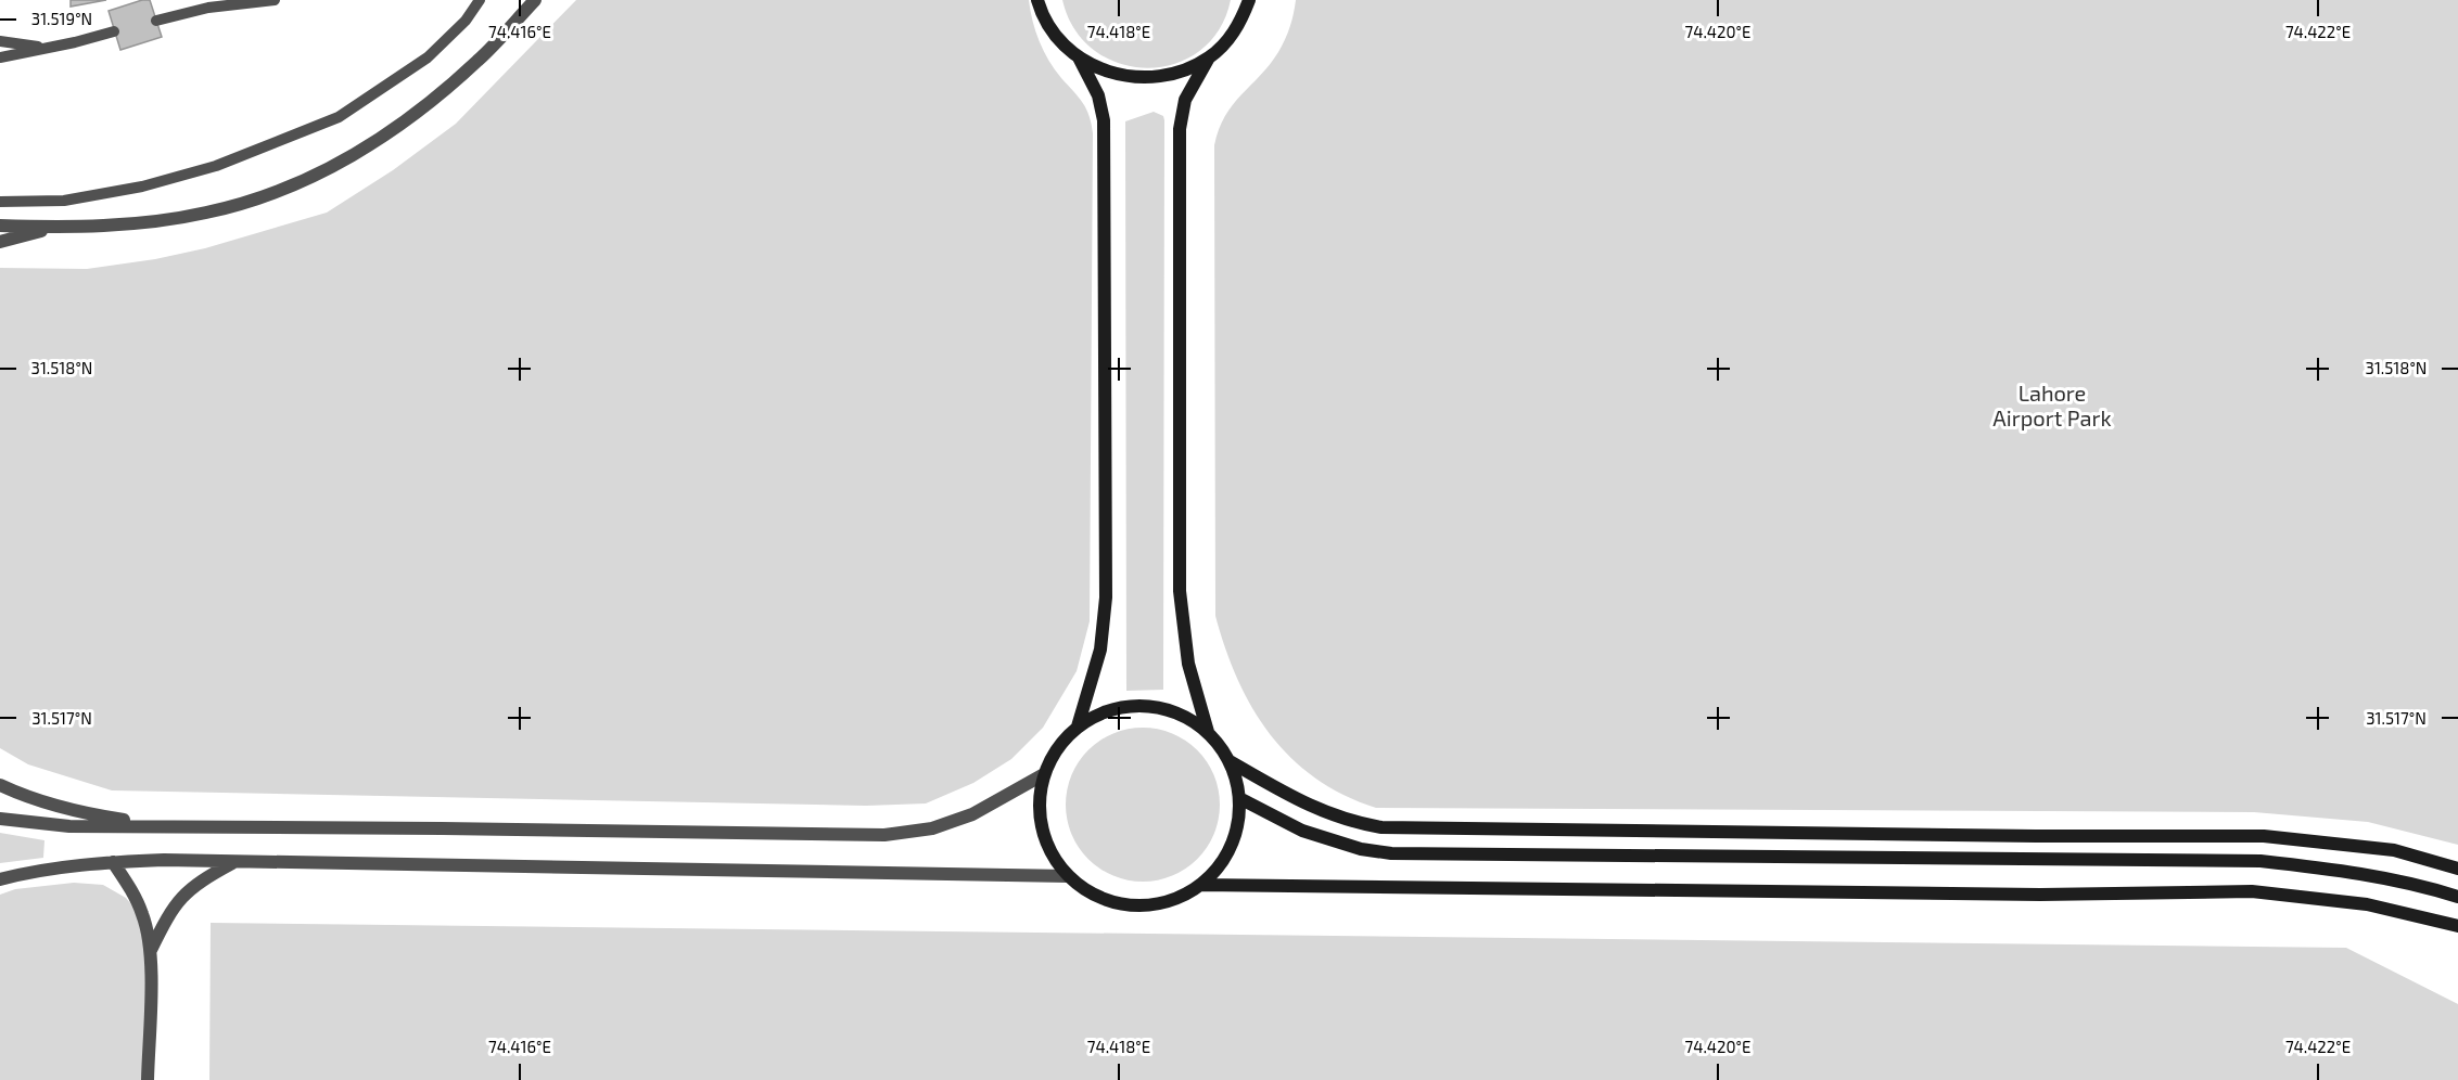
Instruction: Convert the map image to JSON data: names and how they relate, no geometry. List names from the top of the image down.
{
  "parks": ["Lahore Airport Park"],
  "coordinates": [
    "31.519°N",
    "74.416°E",
    "74.418°E",
    "74.420°E",
    "74.422°E",
    "31.518°N",
    "31.517°N"
  ]
}
